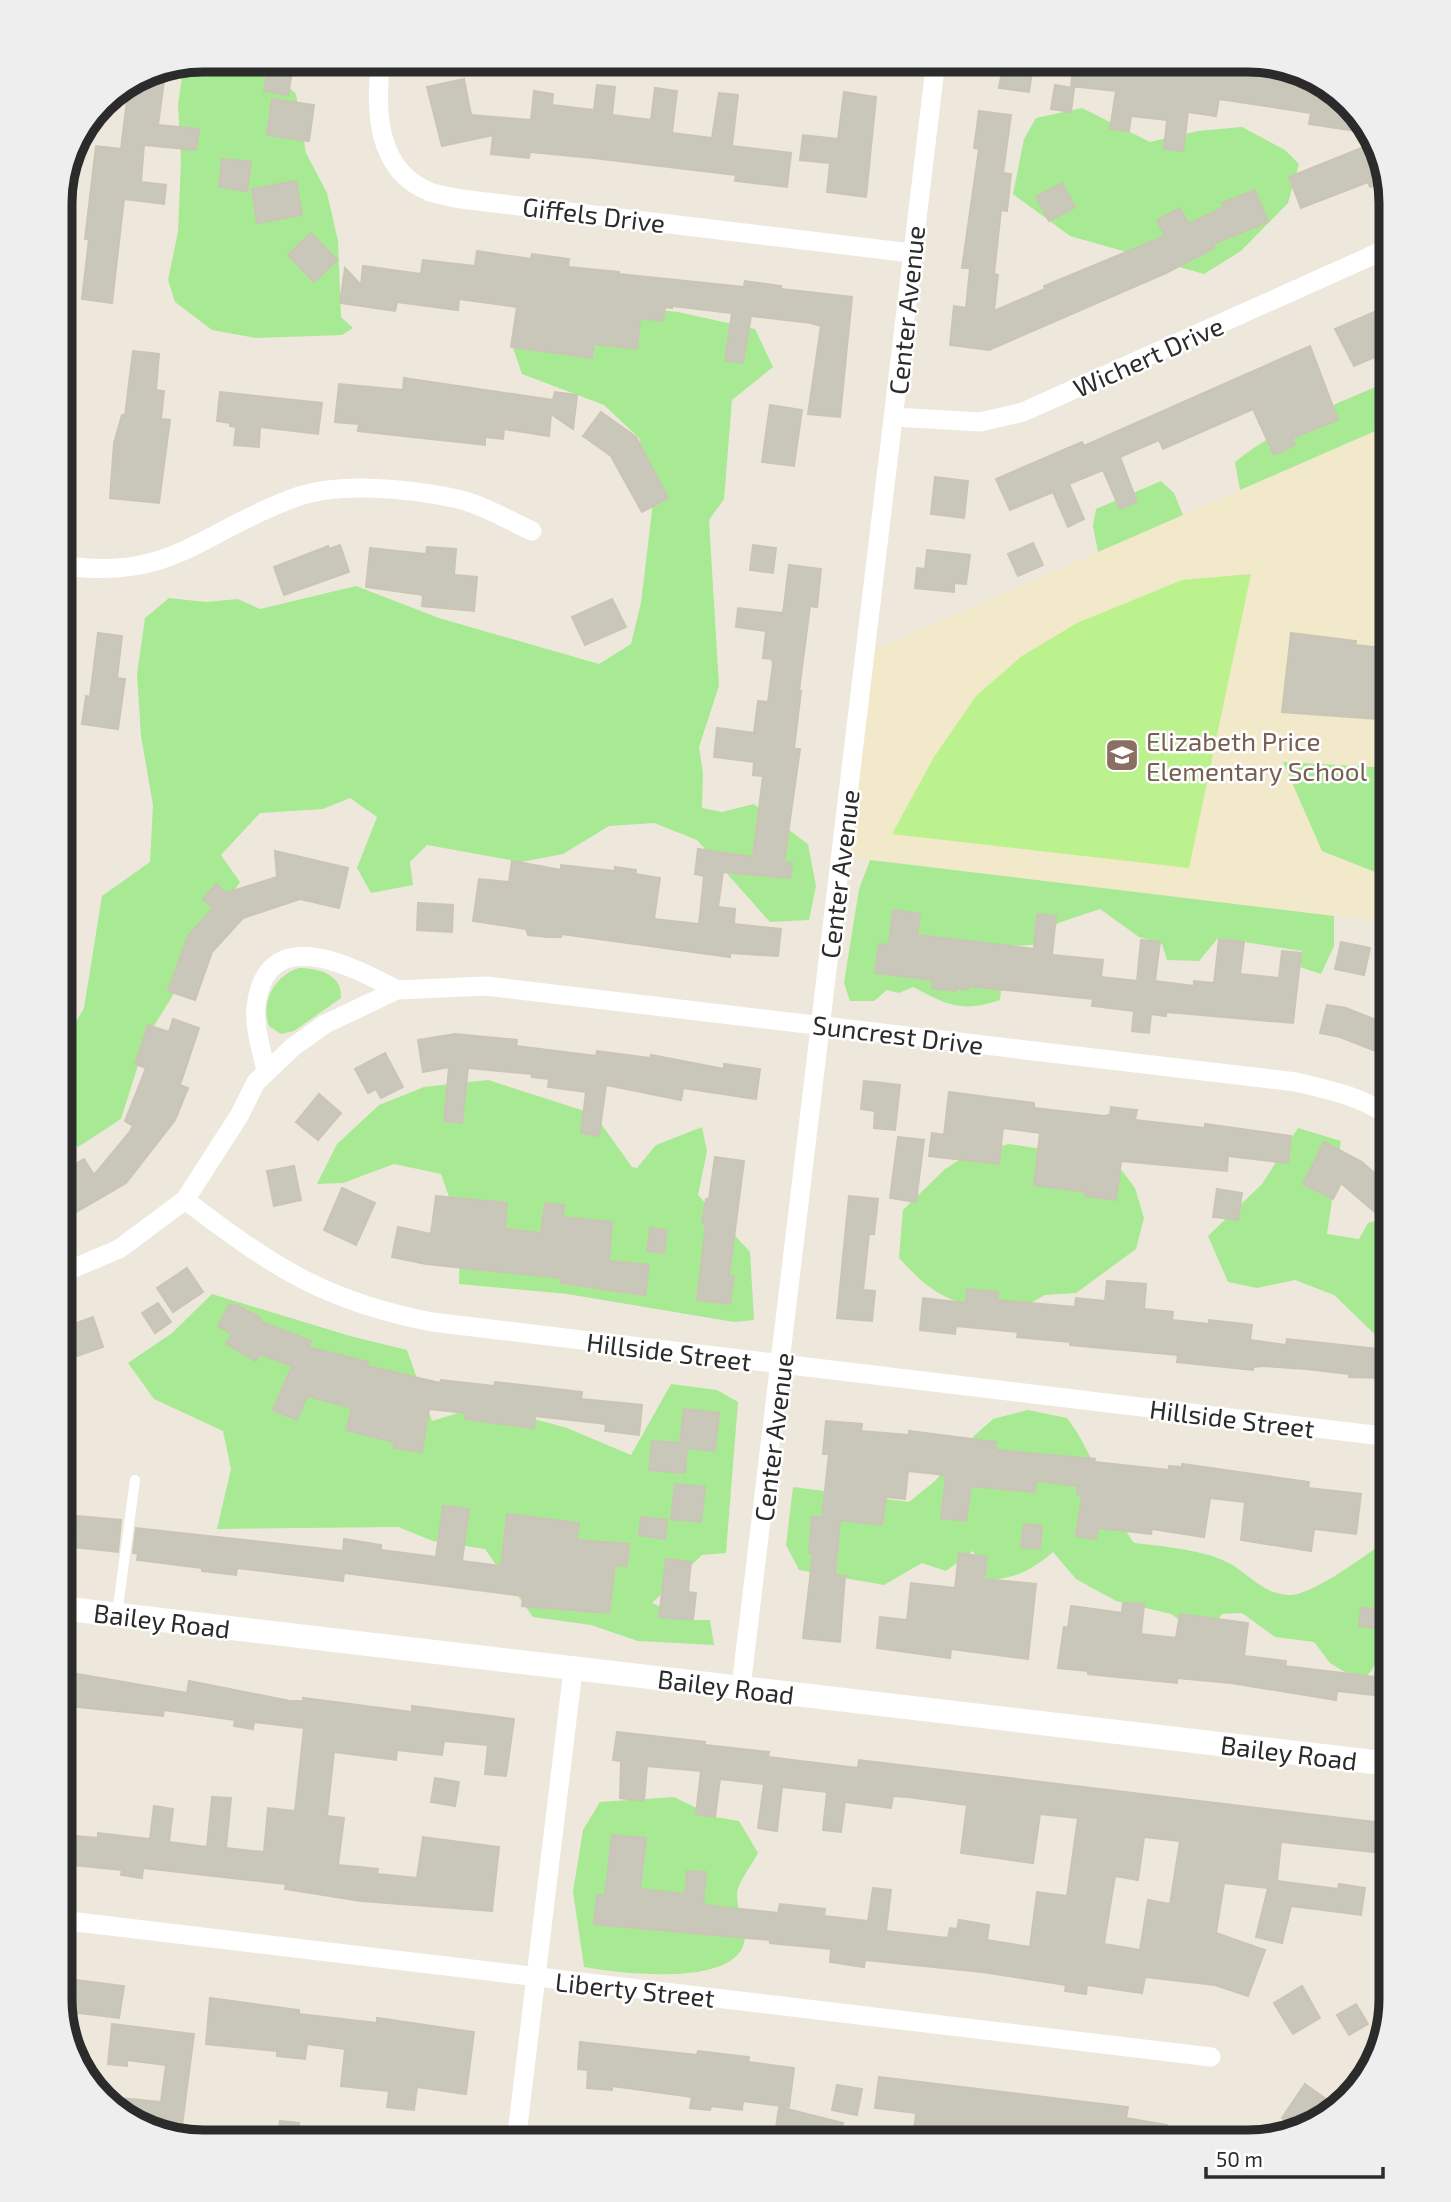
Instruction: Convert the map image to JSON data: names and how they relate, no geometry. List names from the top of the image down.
{
  "streets": {
    "street": [
      "Giffels Drive",
      "Center Avenue",
      "Wichert Drive",
      "Suncrest Drive",
      "Hillside Street",
      "Bailey Road",
      "Liberty Street"
    ]
  },
  "crossings": [
    ["Giffels Drive", "Center Avenue"],
    ["Center Avenue", "Wichert Drive"],
    ["Center Avenue", "Suncrest Drive"],
    ["Center Avenue", "Hillside Street"],
    ["Center Avenue", "Bailey Road"],
    ["Suncrest Drive", "Hillside Street"]
  ],
  "places": {
    "school or university": ["Elizabeth Price Elementary School"]
  },
  "scale_bar": "50 m"
}
